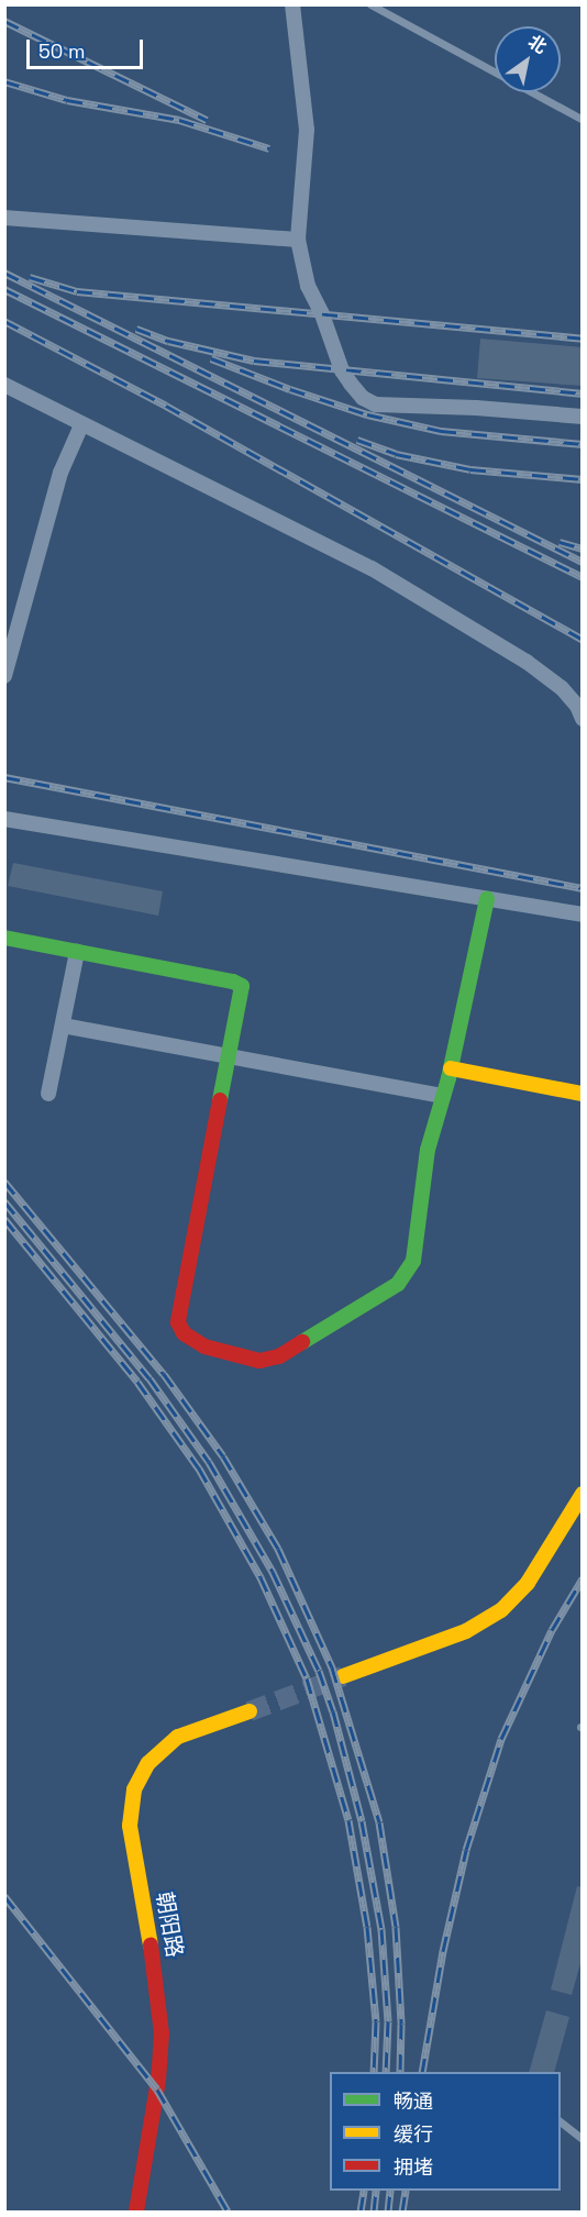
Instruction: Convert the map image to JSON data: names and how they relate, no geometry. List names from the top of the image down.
{
  "streets": {
    "street": ["朝阳路"]
  },
  "legend": ["畅通", "缓行", "拥堵"],
  "scale_bar": "50 m",
  "north": "top right"
}
